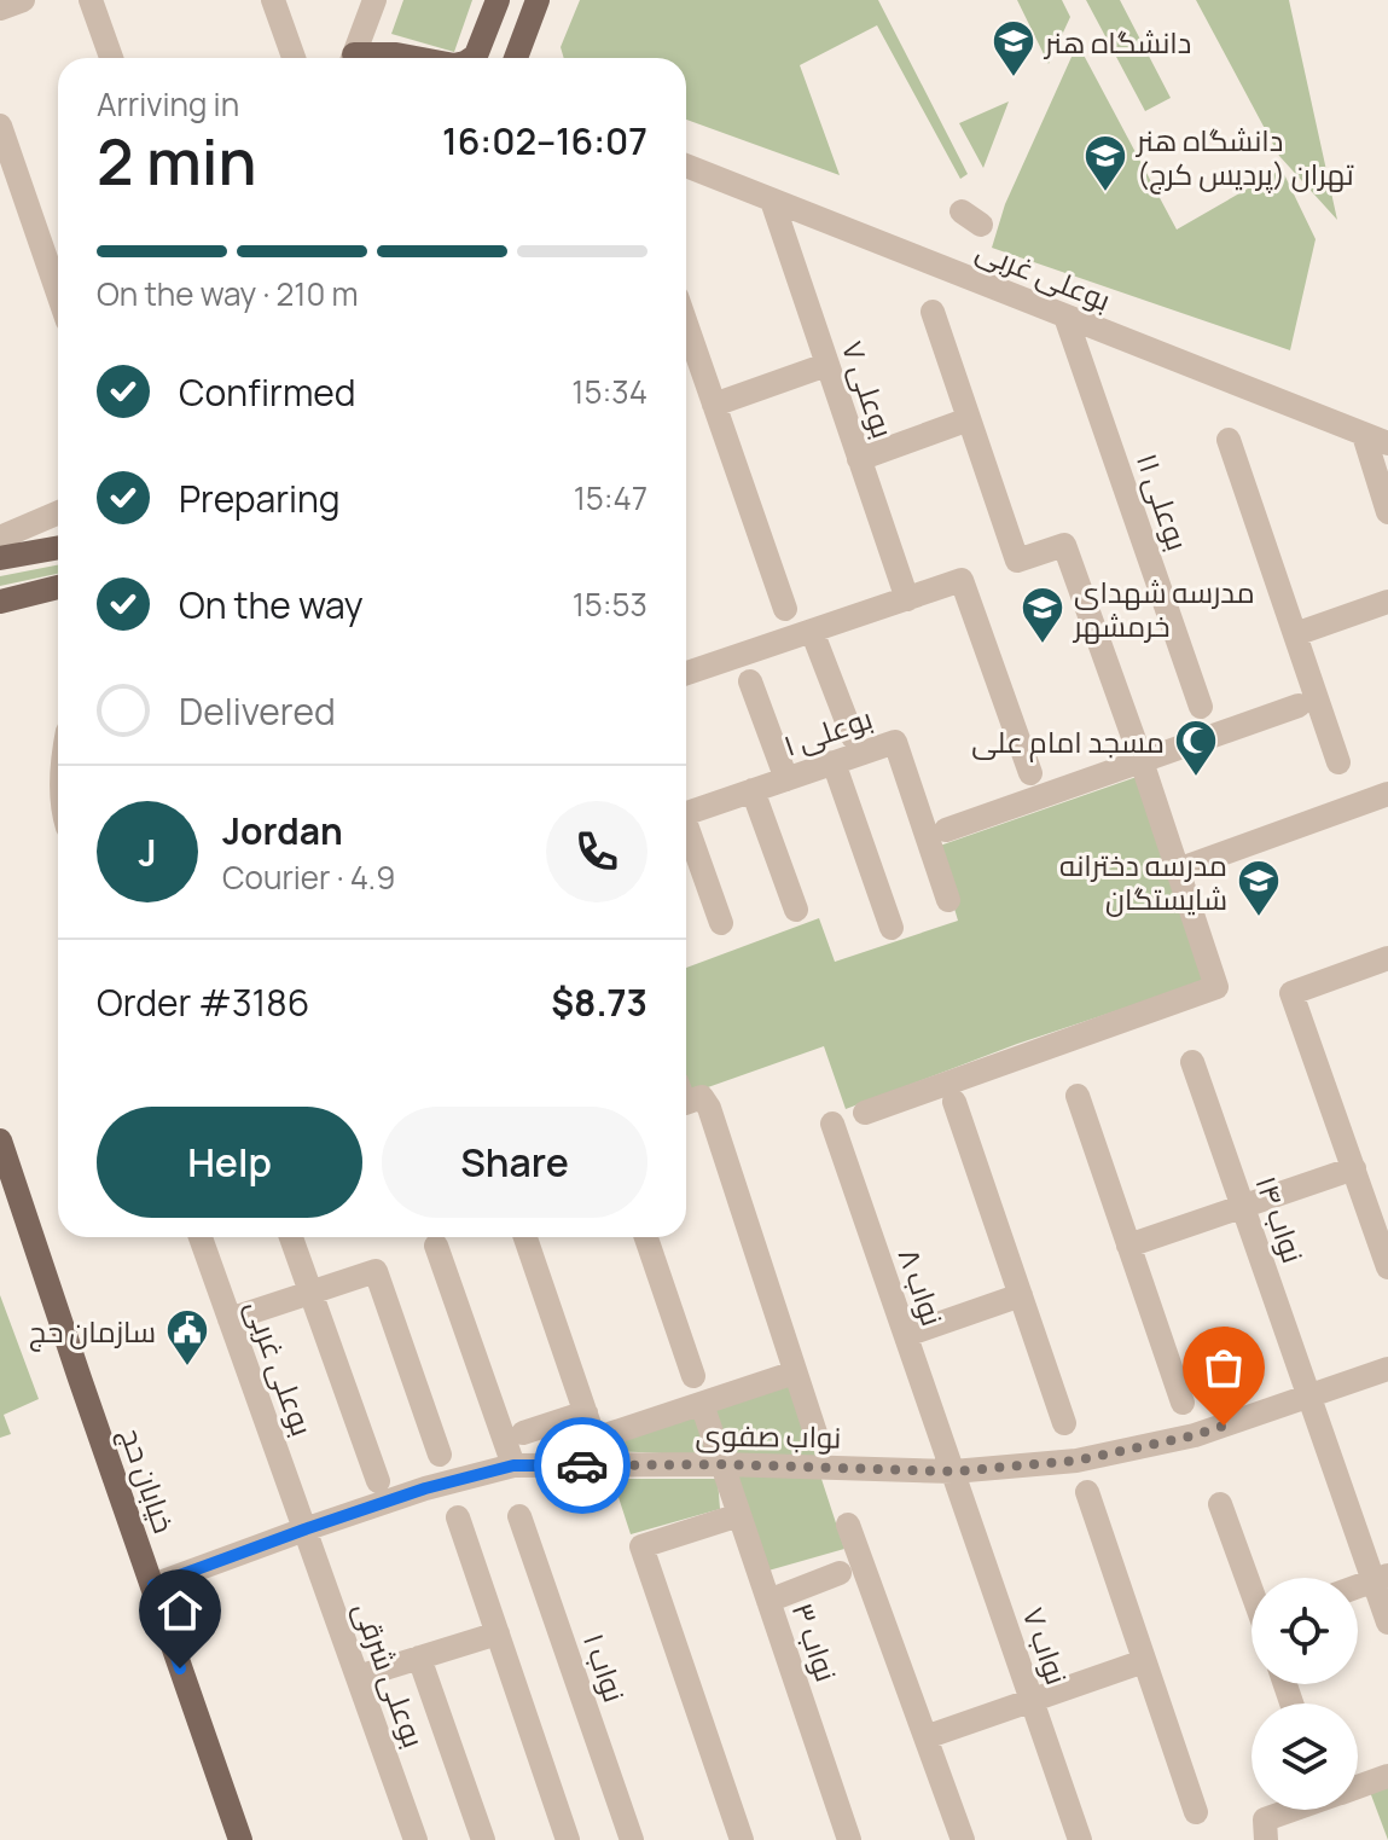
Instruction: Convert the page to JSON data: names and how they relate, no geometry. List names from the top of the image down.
{
  "streets": {
    "main road": ["خیابان حج"],
    "street": [
      "بوعلی غربی",
      "بوعلی ۷",
      "بوعلی ۱۱",
      "بوعلی ۱",
      "نواب ۱۴",
      "نواب ۸",
      "نواب صفوی",
      "نواب ۳",
      "نواب ۷",
      "نواب ۱",
      "بوعلی شرقی"
    ]
  },
  "crossings": [
    ["بوعلی غربی", "بوعلی ۷"],
    ["بوعلی غربی", "بوعلی ۱۱"],
    ["بوعلی غربی", "نواب صفوی"],
    ["بوعلی غربی", "بوعلی شرقی"],
    ["نواب ۱۴", "نواب صفوی"],
    ["نواب ۸", "نواب صفوی"],
    ["نواب ۸", "نواب ۷"],
    ["نواب صفوی", "خیابان حج"],
    ["نواب صفوی", "نواب ۳"],
    ["نواب صفوی", "نواب ۷"],
    ["نواب صفوی", "بوعلی شرقی"]
  ],
  "places": {
    "school or university": [
      "دانشگاه هنر",
      "دانشگاه هنر تهران (پردیس کرج)",
      "مدرسه شهدای خرمشهر",
      "مدرسه دخترانه شایستگان"
    ],
    "mosque": ["مسجد امام علی"],
    "public building": ["سازمان حج"]
  },
  "page": {
    "heading": ["2 min", "Arriving in", "16:02–16:07"],
    "panel": [
      "Jordan",
      "Courier · 4.9",
      "Order #3186",
      "$8.73"
    ],
    "bar": "On the way · 210 m",
    "list": [
      ["Confirmed", "15:34"],
      ["Preparing", "15:47"],
      ["On the way", "15:53"],
      "Delivered"
    ],
    "round": "J",
    "buttons": ["Help", "Share"]
  }
}
